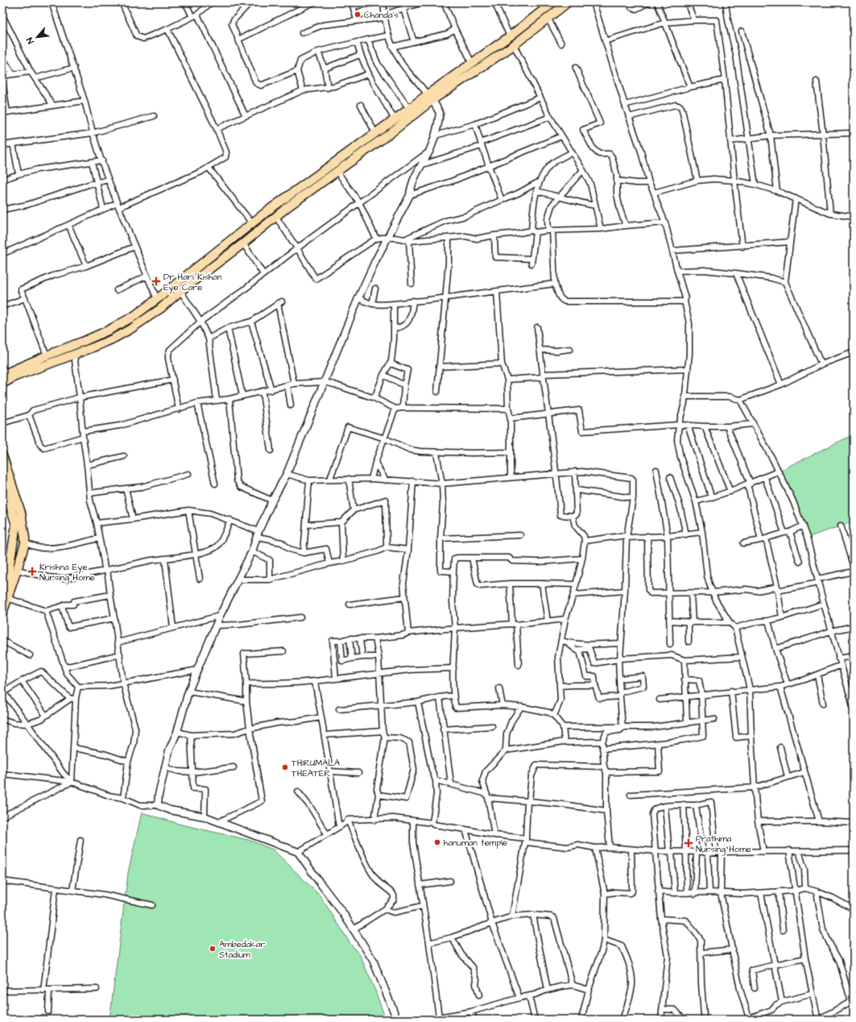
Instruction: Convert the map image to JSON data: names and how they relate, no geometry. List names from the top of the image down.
{
  "places": {
    "other": [
      "Chanda's",
      "THIRUMALA THEATER",
      "hanuman temple",
      "Ambedakar Stadium"
    ],
    "health": ["Dr Hari Kishan Eye Care", "Krishna Eye Nursing Home", "Prathima Nursing Home"]
  },
  "north": "bottom left"
}
